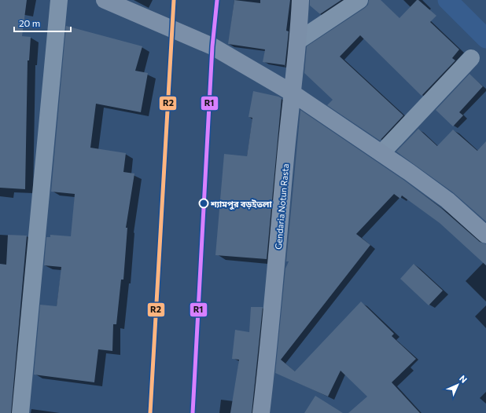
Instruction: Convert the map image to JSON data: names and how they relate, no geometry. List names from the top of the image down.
{
  "streets": {
    "main road": ["Gendaria Notun Rasta"]
  },
  "places": ["শ্যামপুর বড়ইতলা"],
  "lines": ["transit line R1", "transit line R2"],
  "scale_bar": "20 m",
  "north": "top right"
}
